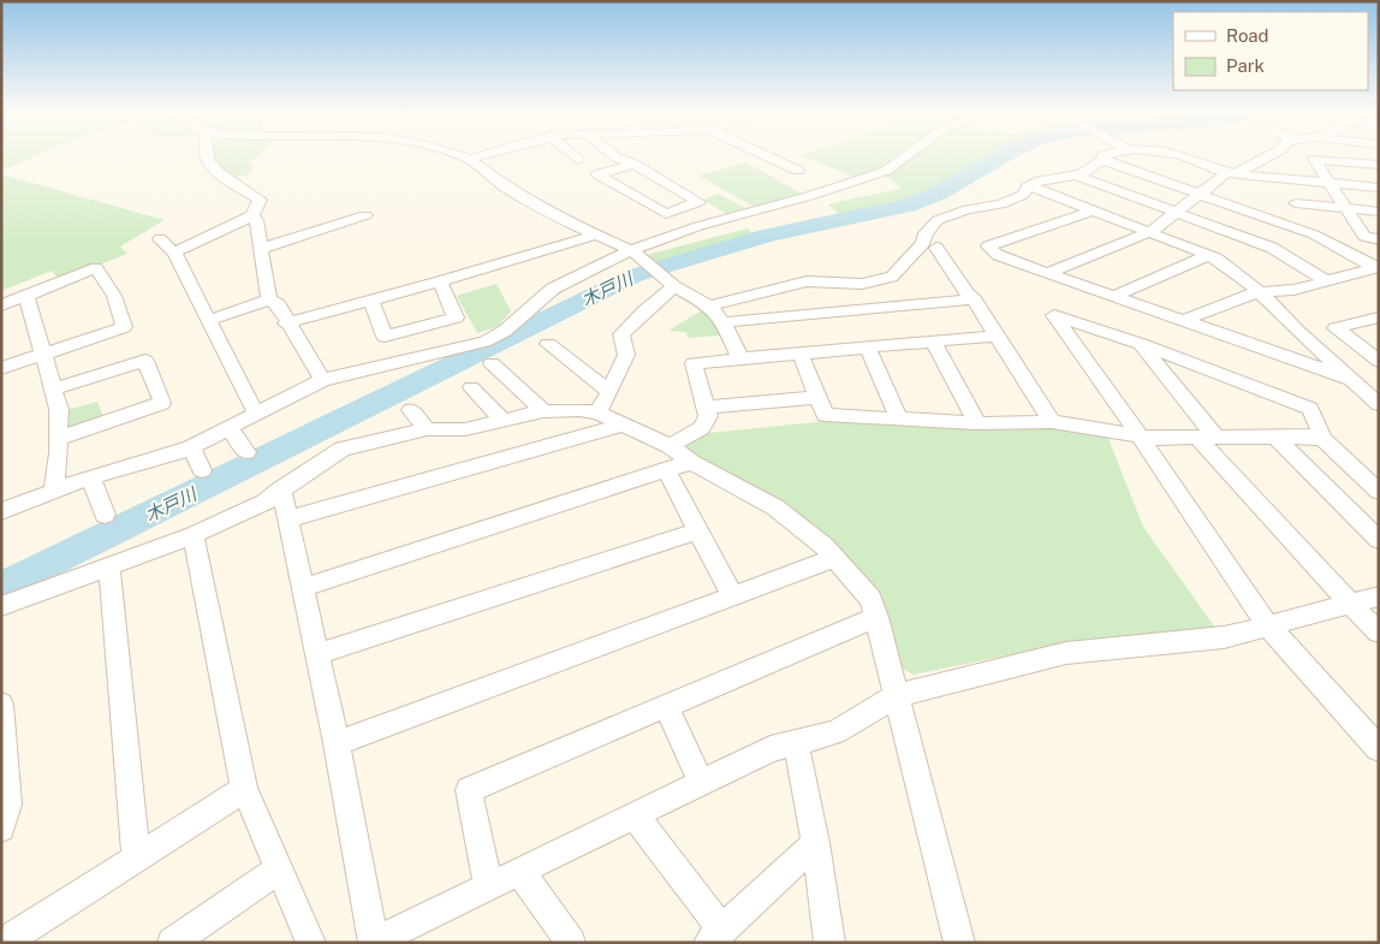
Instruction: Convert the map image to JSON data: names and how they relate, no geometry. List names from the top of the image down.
{
  "water": ["木戸川"],
  "legend": ["Road", "Park"]
}
